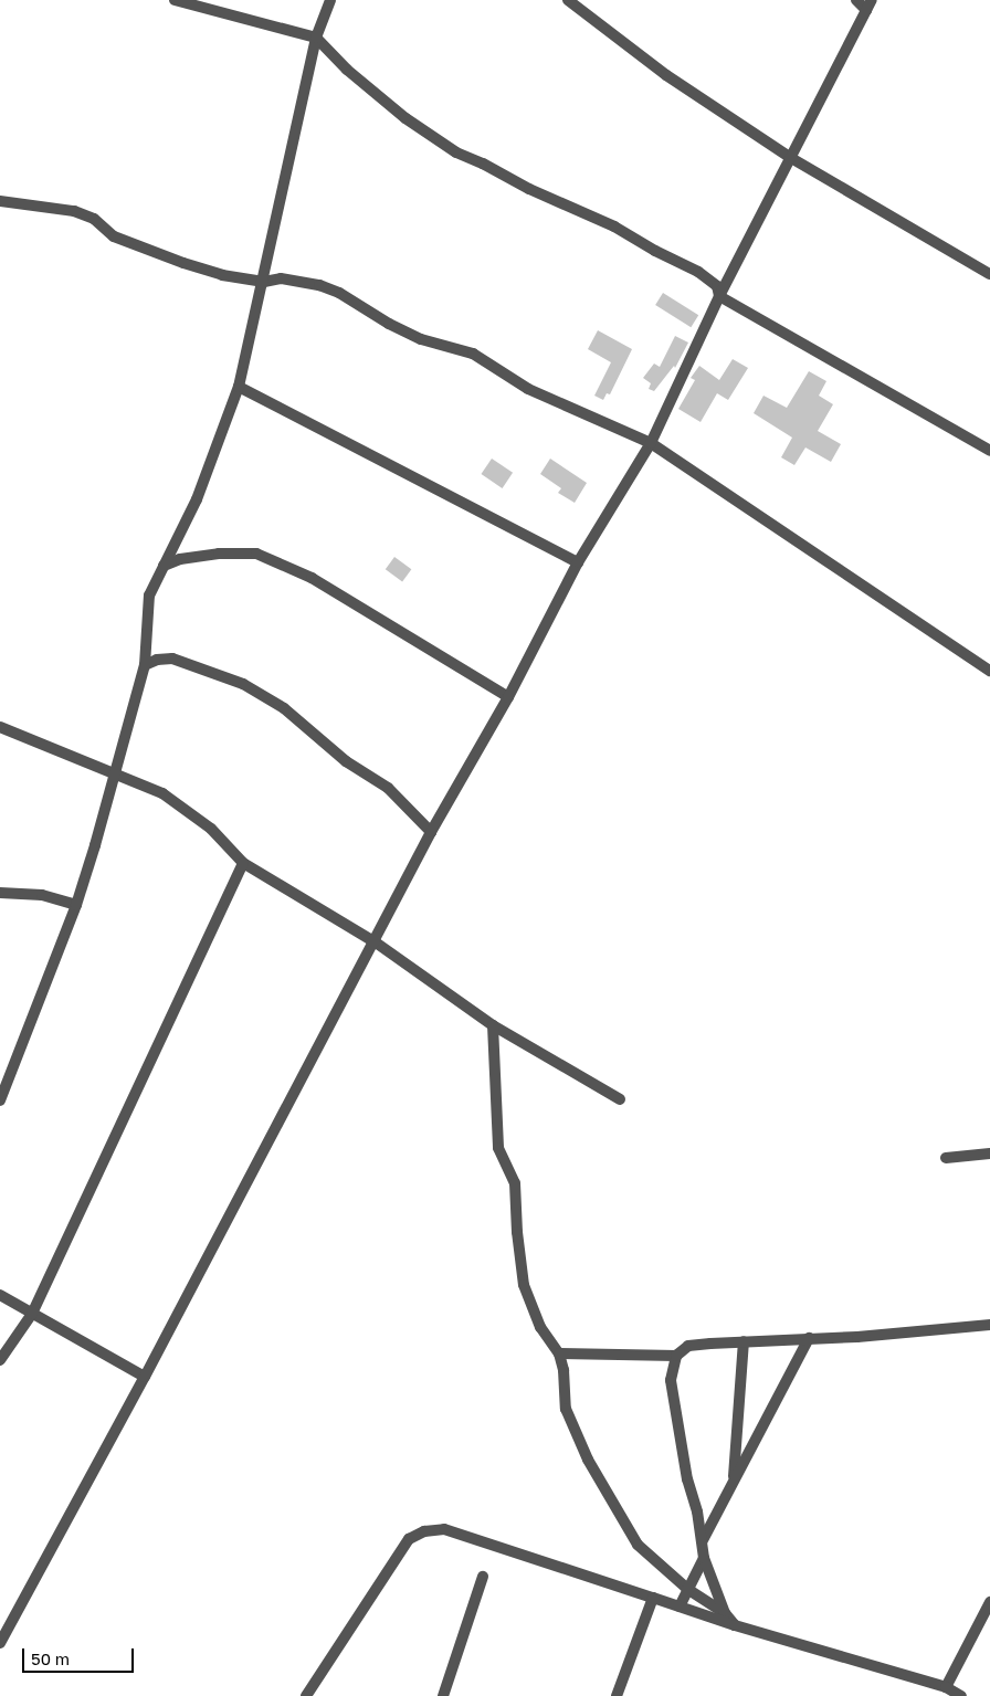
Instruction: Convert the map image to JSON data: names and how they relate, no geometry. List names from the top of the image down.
{
  "scale_bar": "50 m"
}
